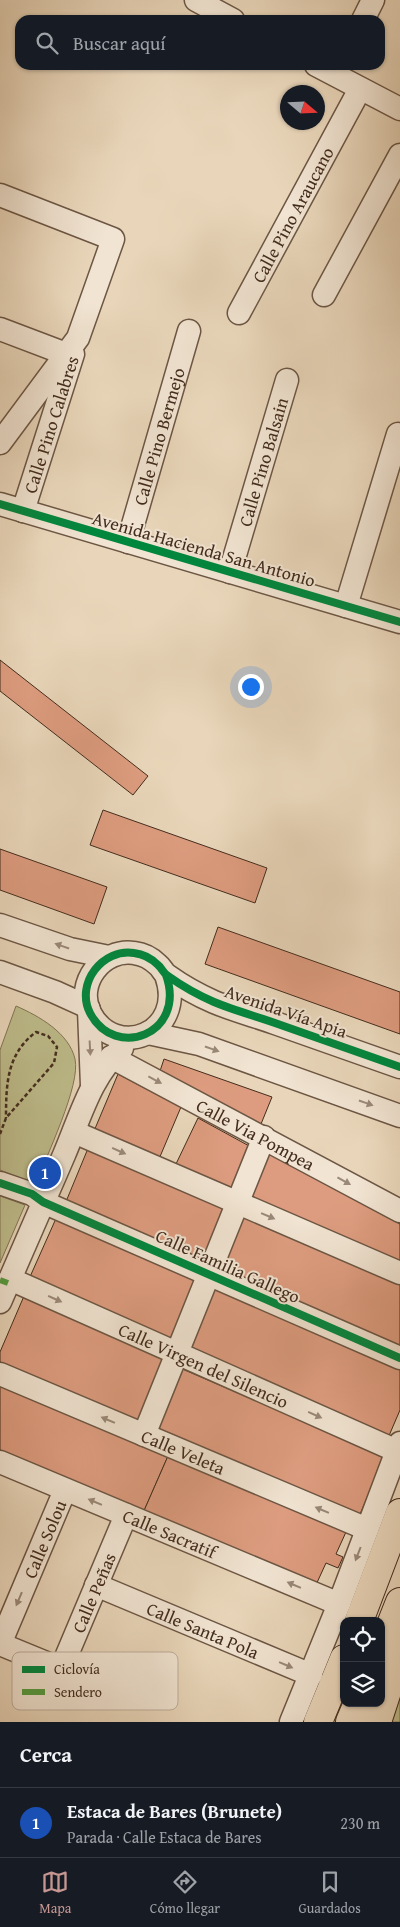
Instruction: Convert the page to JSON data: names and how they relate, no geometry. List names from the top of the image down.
{
  "streets": {
    "street": [
      "Calle Pino Araucano",
      "Calle Pino Calabres",
      "Calle Pino Bermejo",
      "Calle Pino Balsain",
      "Avenida Hacienda San Antonio",
      "Avenida Vía Apia",
      "Calle Via Pompea",
      "Calle Familia Gallego",
      "Calle Virgen del Silencio",
      "Calle Veleta",
      "Calle Sacratif",
      "Calle Solou",
      "Calle Peñas",
      "Calle Santa Pola"
    ]
  },
  "crossings": [
    ["Calle Pino Calabres", "Avenida Hacienda San Antonio"],
    ["Calle Pino Bermejo", "Avenida Hacienda San Antonio"],
    ["Calle Pino Balsain", "Avenida Hacienda San Antonio"],
    ["Calle Sacratif", "Calle Solou"],
    ["Calle Sacratif", "Calle Peñas"],
    ["Calle Solou", "Calle Peñas"],
    ["Calle Peñas", "Calle Santa Pola"]
  ],
  "one_way": [
    "Calle Veleta",
    "Calle Sacratif",
    "Calle Solou",
    "Calle Santa Pola"
  ],
  "legend": ["Ciclovía", "Sendero"],
  "north": "right",
  "page": {
    "search": "Buscar aquí",
    "pins": "1",
    "heading": "Cerca",
    "list": [
      {
        "mark": "1",
        "name": "Estaca de Bares (Brunete)",
        "note": "Parada · Calle Estaca de Bares",
        "value": "230 m"
      }
    ],
    "nav": ["Mapa", "Cómo llegar", "Guardados"]
  }
}
